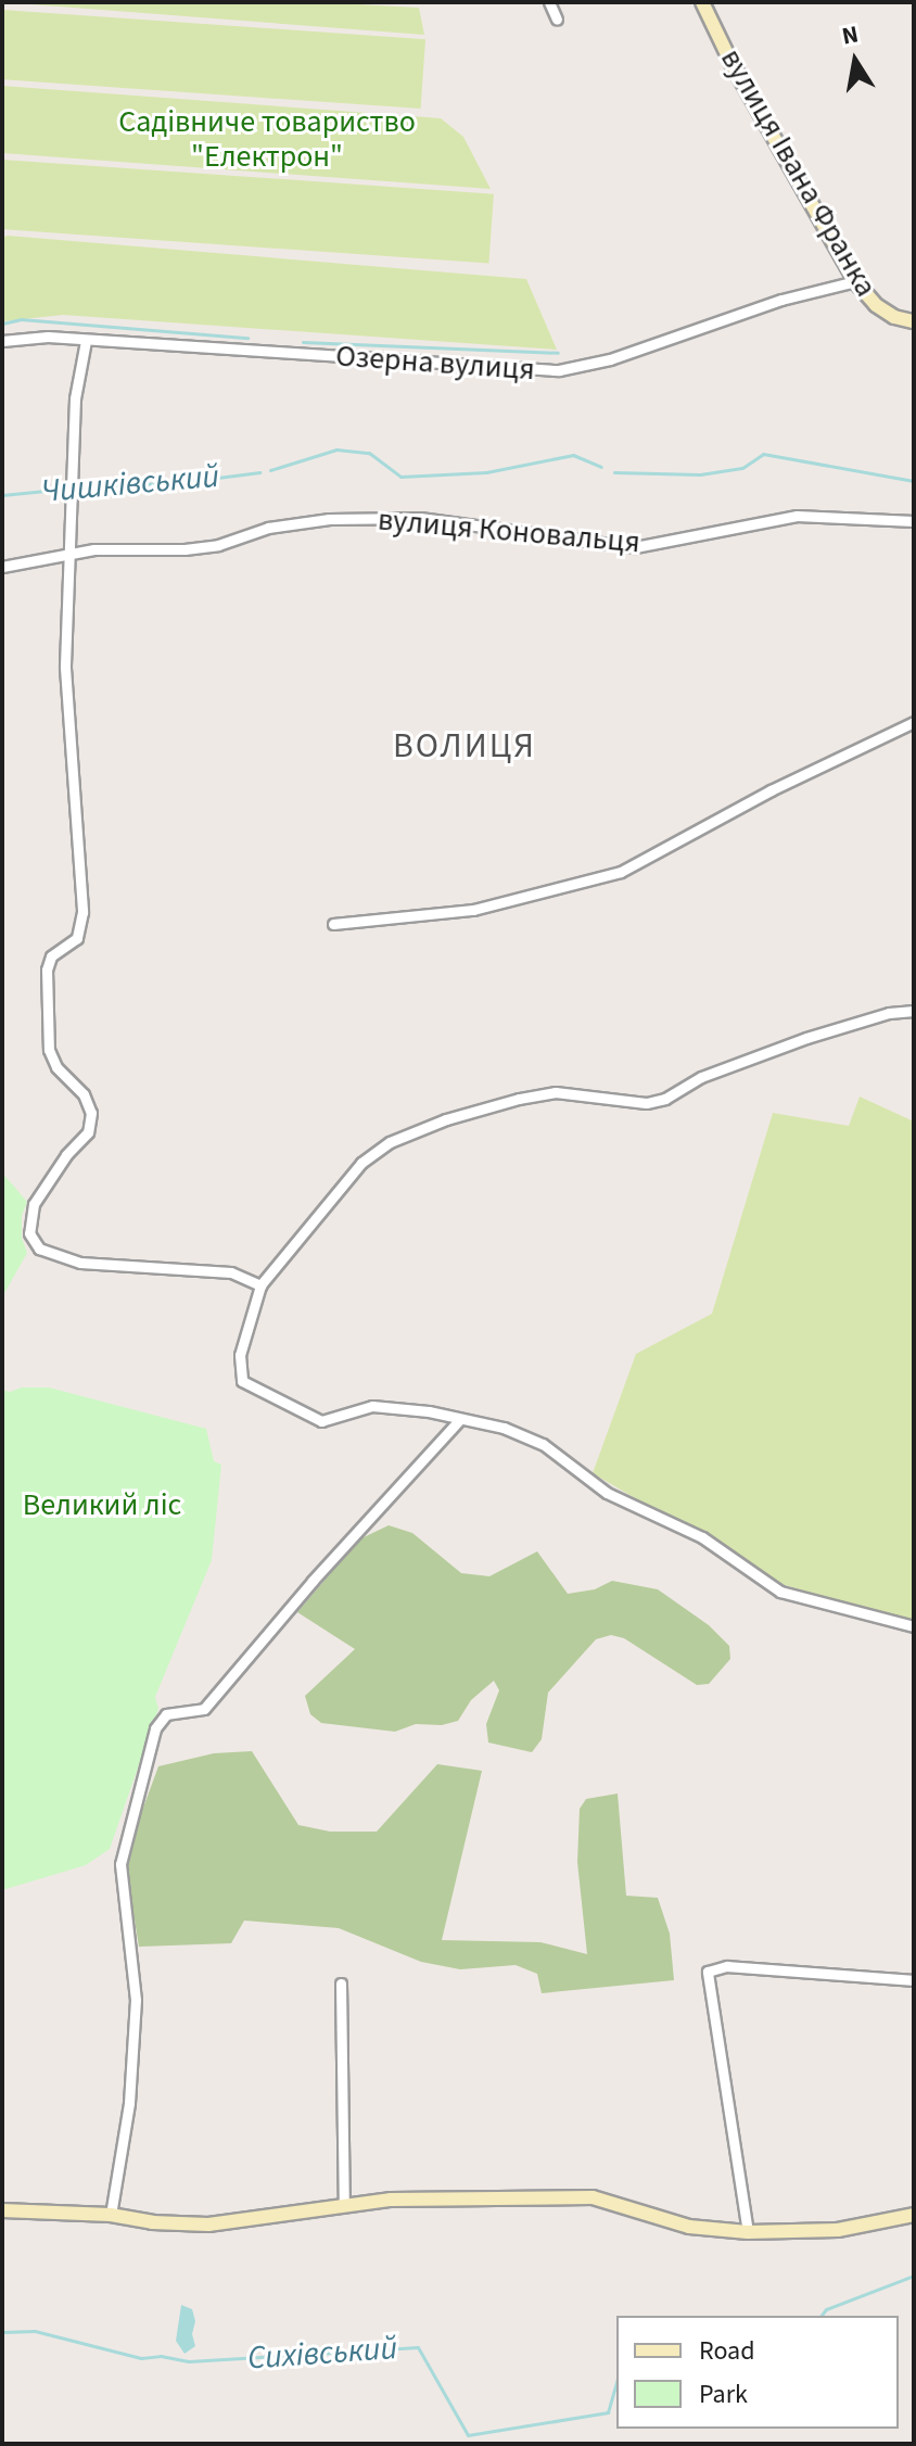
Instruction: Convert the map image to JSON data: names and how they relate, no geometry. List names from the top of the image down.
{
  "streets": {
    "street": ["вулиця Івана Франка", "Озерна вулиця", "вулиця Коновальця"]
  },
  "crossings": [
    ["вулиця Івана Франка", "Озерна вулиця"]
  ],
  "districts": ["ВОЛИЦЯ"],
  "water": ["Чишківський", "Сихівський"],
  "parks": ["Садівниче товариство \"Електрон\"", "Великий ліс"],
  "legend": ["Road", "Park"],
  "north": "top"
}
